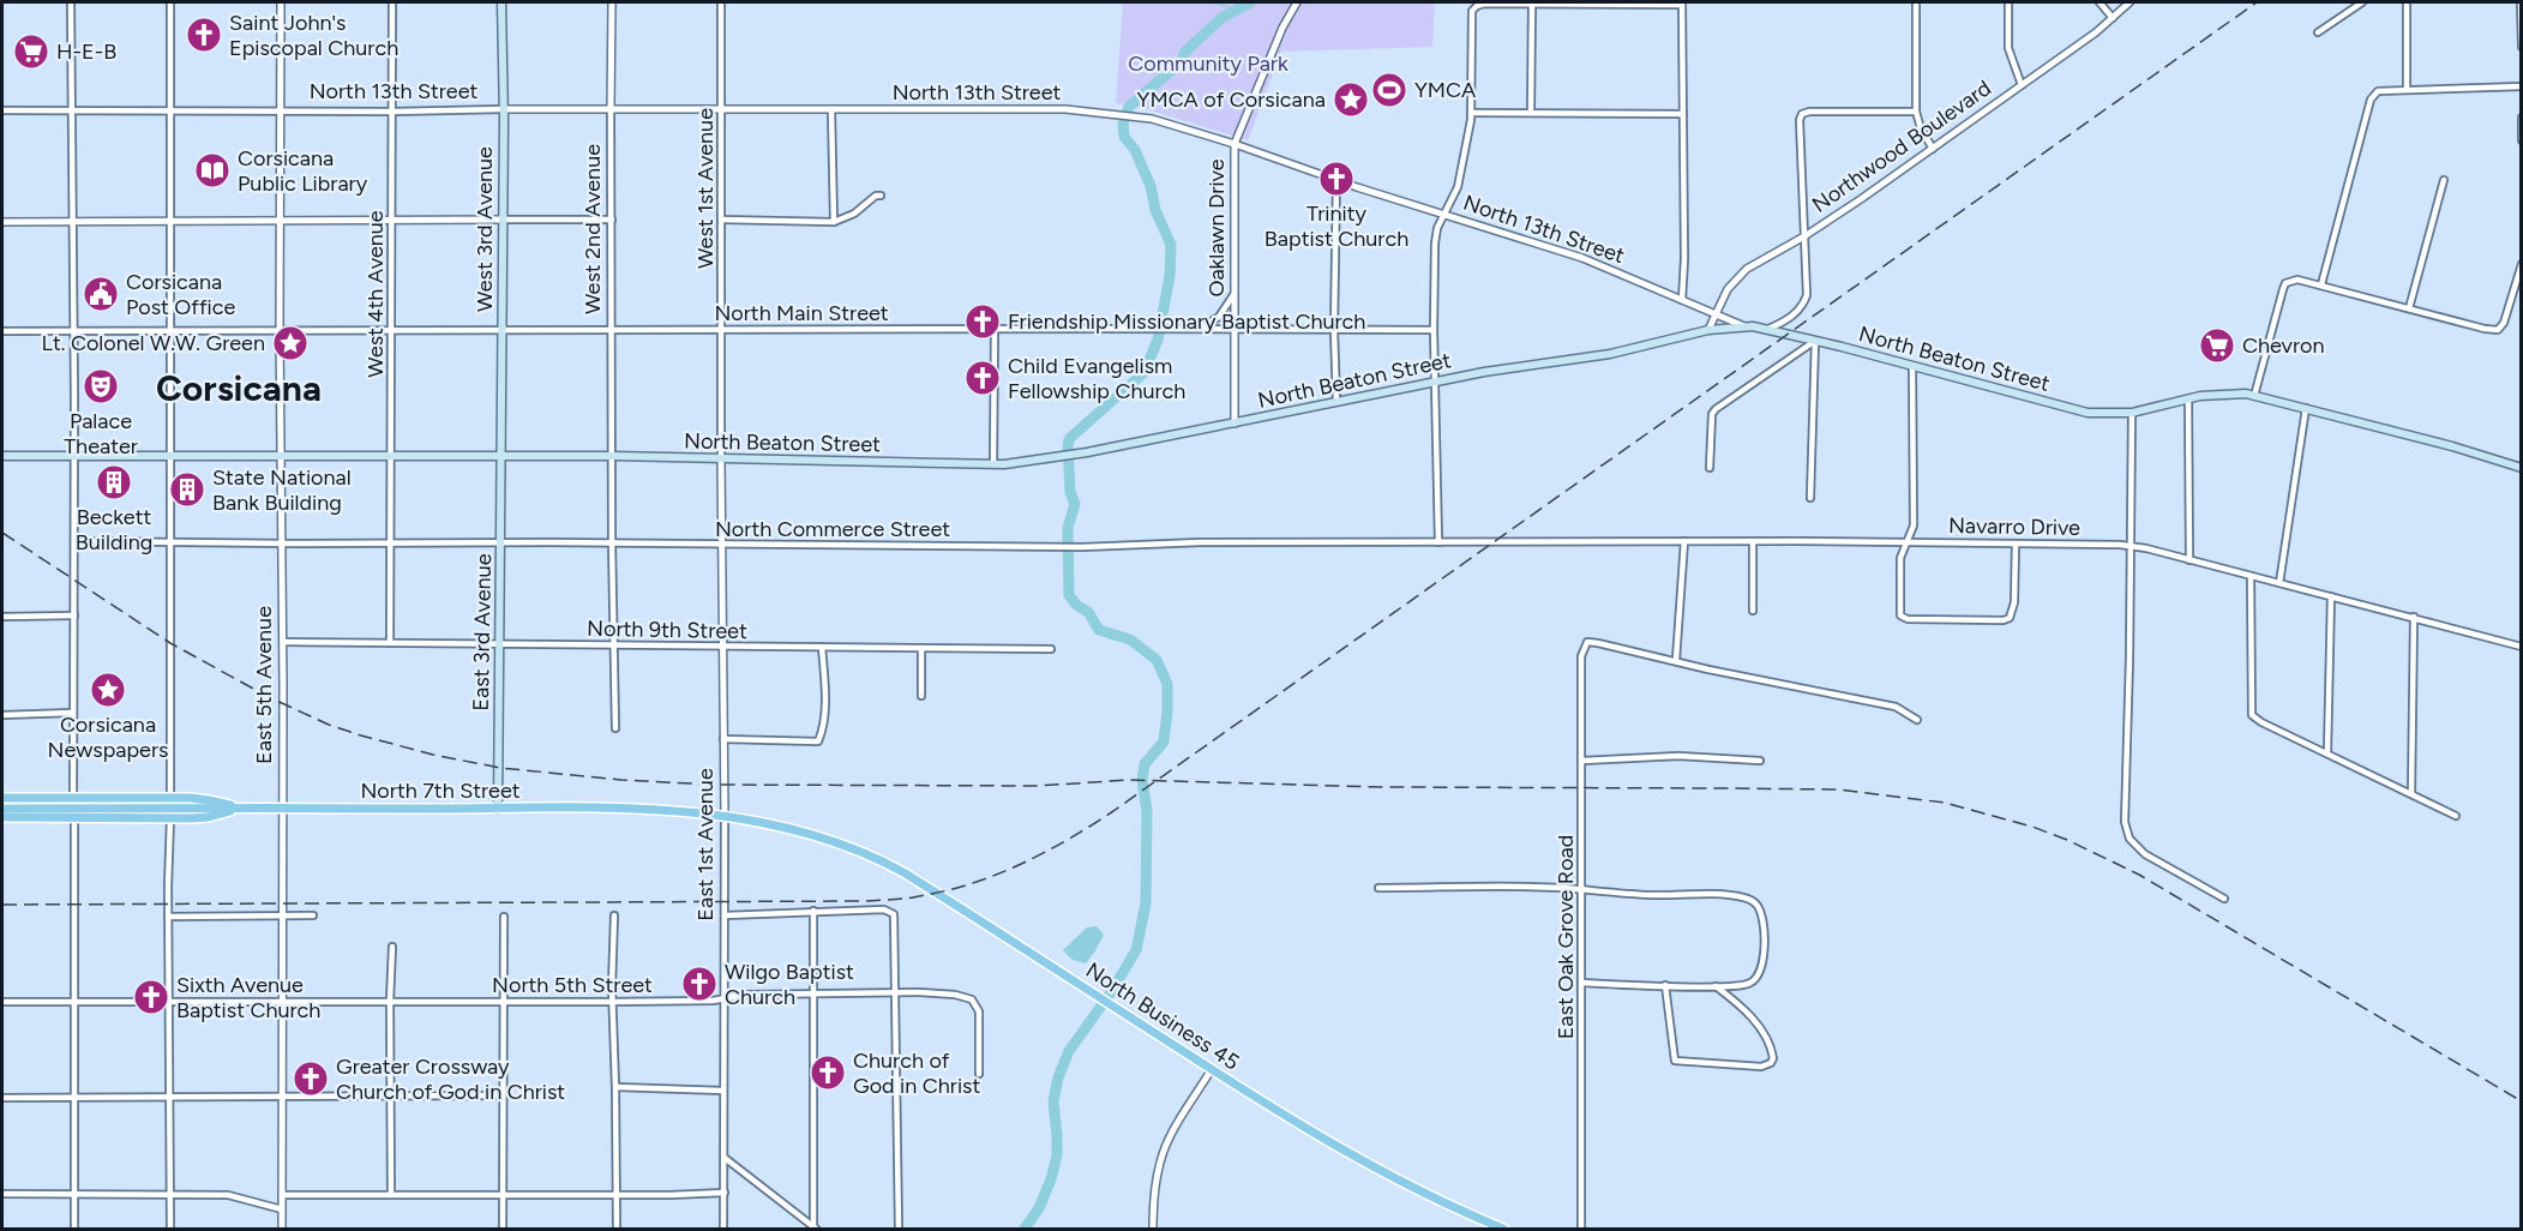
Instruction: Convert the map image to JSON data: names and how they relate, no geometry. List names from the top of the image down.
{
  "streets": {
    "main road": [
      "West 3rd Avenue",
      "North Beaton Street",
      "East 3rd Avenue",
      "North 7th Street",
      "North Business 45"
    ],
    "street": [
      "North 13th Street",
      "Northwood Boulevard",
      "West 1st Avenue",
      "Oaklawn Drive",
      "West 2nd Avenue",
      "West 4th Avenue",
      "North Main Street",
      "Navarro Drive",
      "North Commerce Street",
      "North 9th Street",
      "East 5th Avenue",
      "East 1st Avenue",
      "East Oak Grove Road",
      "North 5th Street"
    ]
  },
  "crossings": [
    ["North 13th Street", "Northwood Boulevard"],
    ["North 13th Street", "West 1st Avenue"],
    ["North 13th Street", "Oaklawn Drive"],
    ["North 13th Street", "West 3rd Avenue"],
    ["North 13th Street", "West 2nd Avenue"],
    ["North 13th Street", "West 4th Avenue"],
    ["North 13th Street", "North Beaton Street"],
    ["North 13th Street", "East 5th Avenue"],
    ["Northwood Boulevard", "North Beaton Street"],
    ["West 1st Avenue", "North Main Street"],
    ["West 1st Avenue", "North Beaton Street"],
    ["West 1st Avenue", "East 1st Avenue"],
    ["Oaklawn Drive", "North Main Street"],
    ["Oaklawn Drive", "North Beaton Street"],
    ["West 3rd Avenue", "North Main Street"],
    ["West 3rd Avenue", "North Beaton Street"],
    ["West 3rd Avenue", "East 3rd Avenue"],
    ["West 2nd Avenue", "North Main Street"],
    ["West 2nd Avenue", "North Beaton Street"],
    ["West 2nd Avenue", "North Commerce Street"],
    ["West 2nd Avenue", "North 9th Street"],
    ["West 4th Avenue", "North Main Street"],
    ["West 4th Avenue", "North Beaton Street"],
    ["West 4th Avenue", "North Commerce Street"],
    ["West 4th Avenue", "North 9th Street"],
    ["North Main Street", "East 5th Avenue"],
    ["North Beaton Street", "East 3rd Avenue"],
    ["North Beaton Street", "East 5th Avenue"],
    ["North Beaton Street", "East 1st Avenue"],
    ["Navarro Drive", "North Commerce Street"],
    ["North Commerce Street", "East 3rd Avenue"],
    ["North Commerce Street", "East 5th Avenue"],
    ["North Commerce Street", "East 1st Avenue"],
    ["North 9th Street", "East 3rd Avenue"],
    ["North 9th Street", "East 5th Avenue"],
    ["North 9th Street", "East 1st Avenue"],
    ["East 3rd Avenue", "North 7th Street"],
    ["East 5th Avenue", "North 7th Street"],
    ["East 5th Avenue", "North 5th Street"],
    ["North 7th Street", "East 1st Avenue"],
    ["North 7th Street", "North Business 45"],
    ["East 1st Avenue", "North 5th Street"]
  ],
  "districts": ["Corsicana"],
  "parks": ["Community Park"],
  "places": {
    "church": [
      "Saint John's Episcopal Church",
      "Trinity Baptist Church",
      "Friendship Missionary Baptist Church",
      "Child Evangelism Fellowship Church",
      "Wilgo Baptist Church",
      "Sixth Avenue Baptist Church",
      "Church of God in Christ",
      "Greater Crossway Church of God in Christ"
    ],
    "supermarket": ["H-E-B", "Chevron"],
    "sports": ["YMCA"],
    "place": ["YMCA of Corsicana", "Lt. Colonel W.W. Green", "Corsicana Newspapers"],
    "library": ["Corsicana Public Library"],
    "public building": ["Corsicana Post Office"],
    "theatre": ["Palace Theater"],
    "building": ["Beckett Building", "State National Bank Building"]
  }
}
